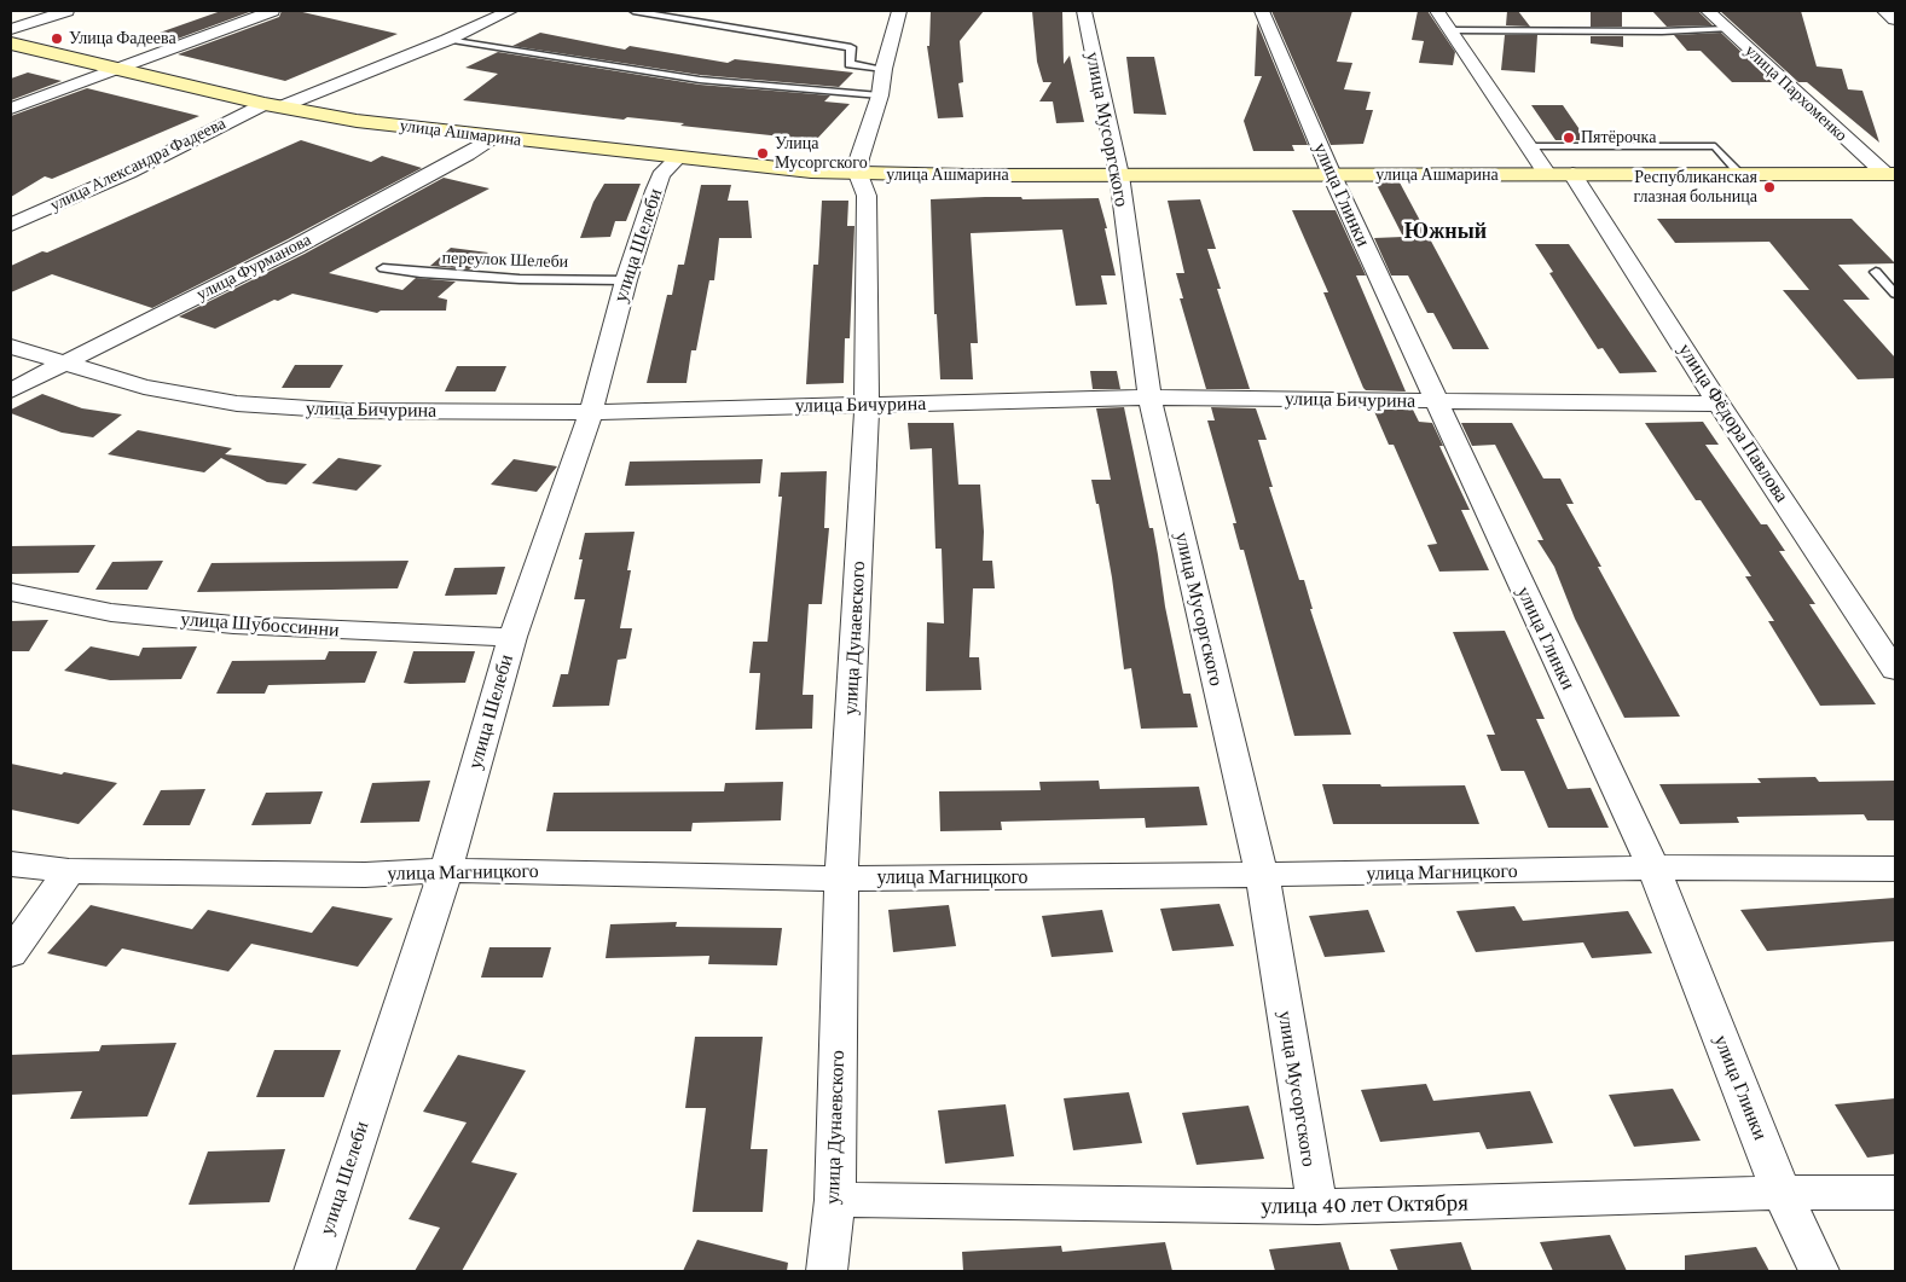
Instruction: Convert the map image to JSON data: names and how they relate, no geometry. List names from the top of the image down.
{
  "streets": {
    "street": [
      "улица Пархоменко",
      "улица Мусоргского",
      "улица Ашмарина",
      "улица Александра Фадеева",
      "улица Глинки",
      "улица Шелеби",
      "улица Фурманова",
      "улица Бичурина",
      "улица Фёдора Павлова",
      "улица Шубоссинни",
      "улица Дунаевского",
      "улица Магницкого",
      "улица 40 лет Октября"
    ],
    "lane": ["переулок Шелеби"]
  },
  "crossings": [
    ["улица Пархоменко", "улица Ашмарина"],
    ["улица Мусоргского", "улица Ашмарина"],
    ["улица Мусоргского", "улица Бичурина"],
    ["улица Мусоргского", "улица Магницкого"],
    ["улица Мусоргского", "улица 40 лет Октября"],
    ["улица Ашмарина", "улица Александра Фадеева"],
    ["улица Ашмарина", "улица Глинки"],
    ["улица Ашмарина", "улица Шелеби"],
    ["улица Ашмарина", "улица Фурманова"],
    ["улица Ашмарина", "улица Фёдора Павлова"],
    ["улица Ашмарина", "улица Дунаевского"],
    ["улица Глинки", "улица Бичурина"],
    ["улица Глинки", "улица Магницкого"],
    ["улица Глинки", "улица 40 лет Октября"],
    ["улица Шелеби", "переулок Шелеби"],
    ["улица Шелеби", "улица Бичурина"],
    ["улица Шелеби", "улица Шубоссинни"],
    ["улица Шелеби", "улица Магницкого"],
    ["улица Фурманова", "улица Бичурина"],
    ["улица Бичурина", "улица Фёдора Павлова"],
    ["улица Бичурина", "улица Дунаевского"],
    ["улица Дунаевского", "улица Магницкого"],
    ["улица Дунаевского", "улица 40 лет Октября"]
  ],
  "districts": ["Южный"],
  "places": [
    "Улица Фадеева",
    "Пятёрочка",
    "Улица Мусоргского",
    "Республиканская глазная больница"
  ]
}
